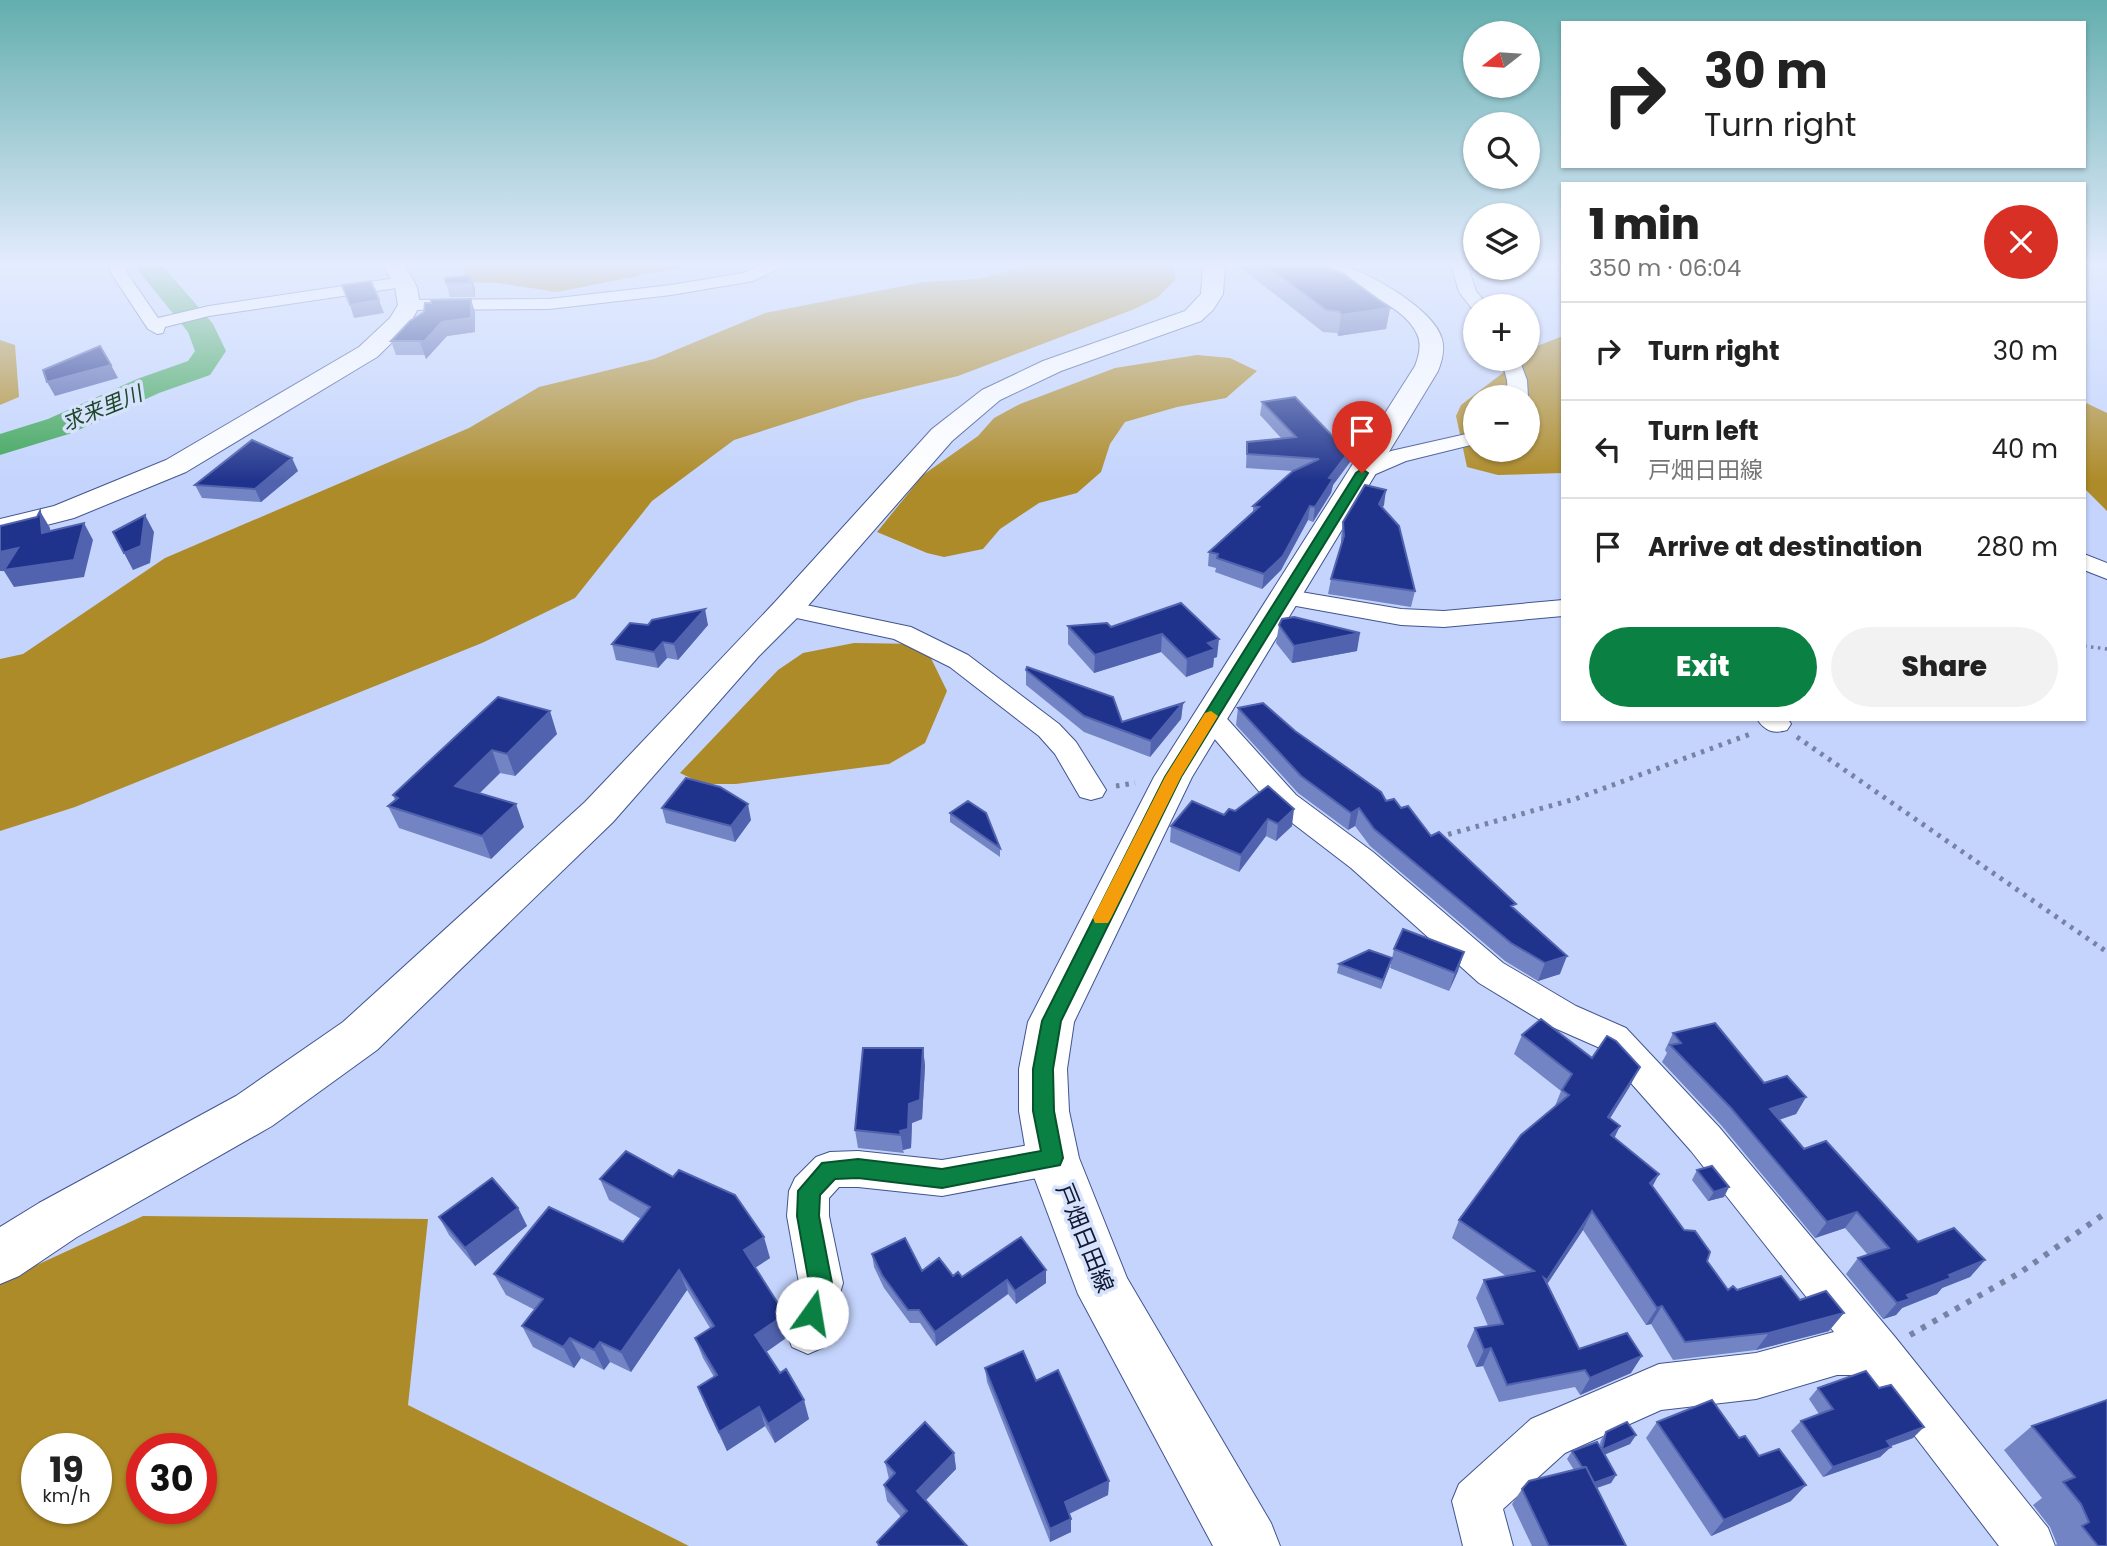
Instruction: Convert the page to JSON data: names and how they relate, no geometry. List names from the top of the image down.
{
  "streets": {
    "street": ["戸畑日田線"]
  },
  "water": ["求来里川"],
  "north": "left",
  "page": {
    "map_buttons": ["+", "−"],
    "turn": ["30 m", "Turn right"],
    "heading": ["1 min", "350 m · 06:04"],
    "list": [
      {
        "name": "Turn right",
        "value": "30 m"
      },
      {
        "name": "Turn left",
        "note": "戸畑日田線",
        "value": "40 m"
      },
      {
        "name": "Arrive at destination",
        "value": "280 m"
      }
    ],
    "buttons": ["Exit", "Share"],
    "speed": "19 km/h",
    "limit": "30"
  }
}
